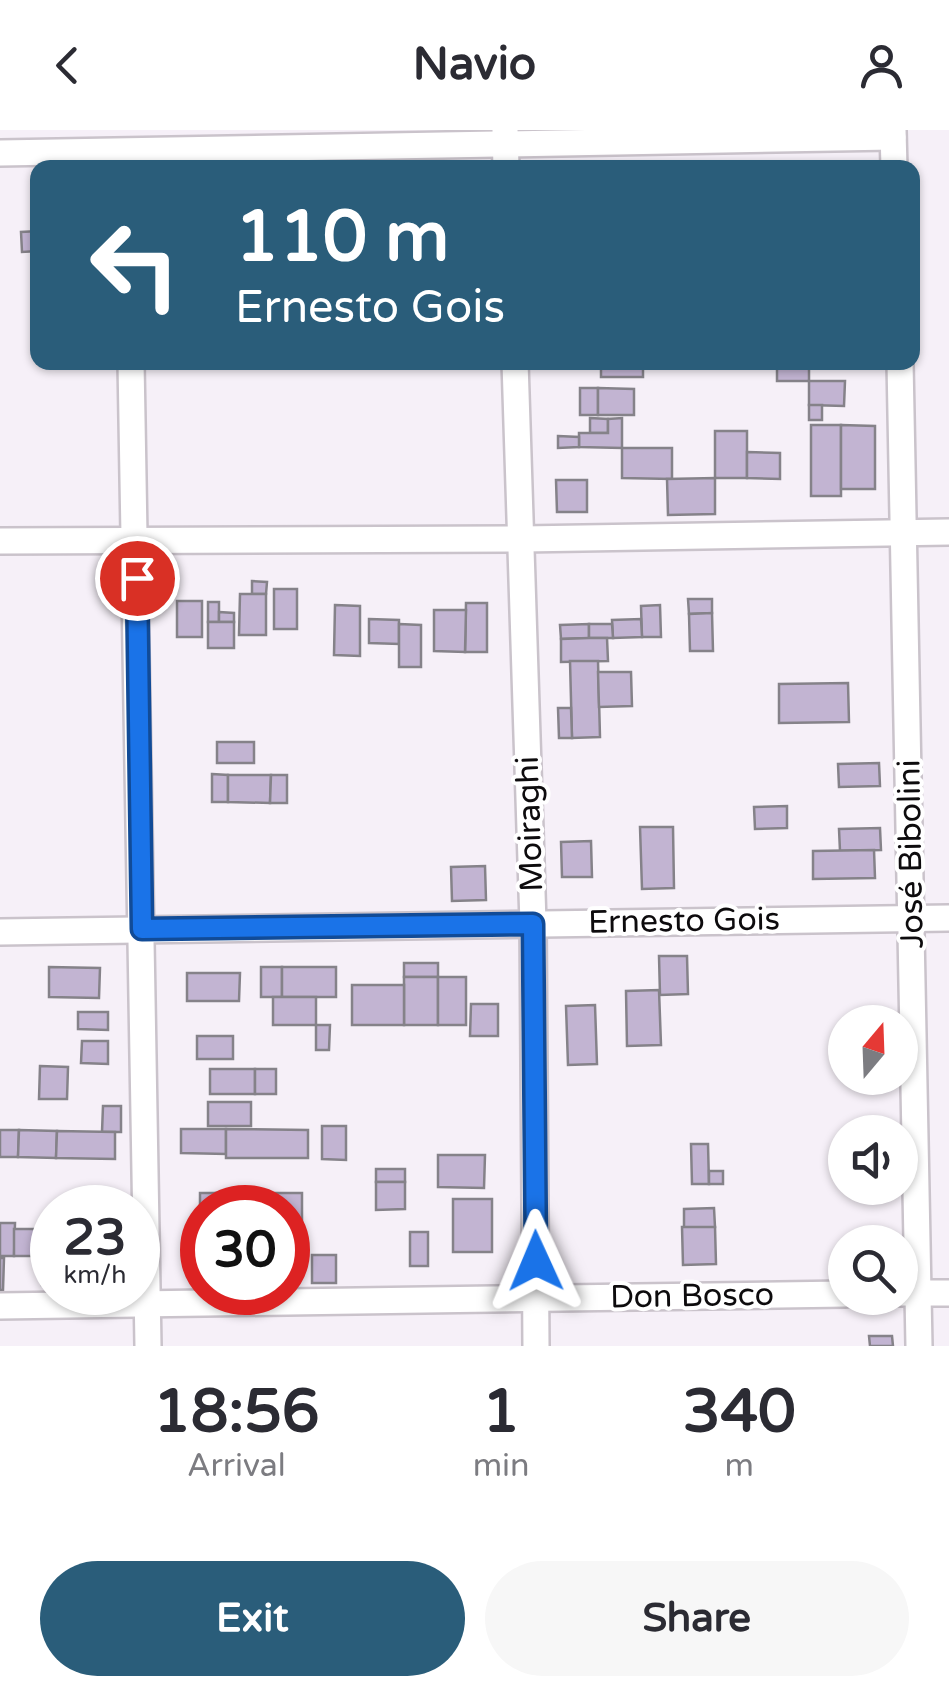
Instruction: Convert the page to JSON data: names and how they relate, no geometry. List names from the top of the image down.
{
  "streets": {
    "street": [
      "Moiraghi",
      "José Bibolini",
      "Ernesto Gois",
      "Don Bosco"
    ]
  },
  "crossings": [
    ["Moiraghi", "Ernesto Gois"],
    ["Moiraghi", "Don Bosco"],
    ["José Bibolini", "Ernesto Gois"]
  ],
  "north": "top",
  "page": {
    "header": "Navio",
    "turn": ["110 m", "Ernesto Gois"],
    "speed": "23 km/h",
    "limit": "30",
    "eta": [
      "18:56",
      "Arrival",
      "1",
      "min",
      "340",
      "m"
    ],
    "buttons": ["Exit", "Share"]
  }
}
